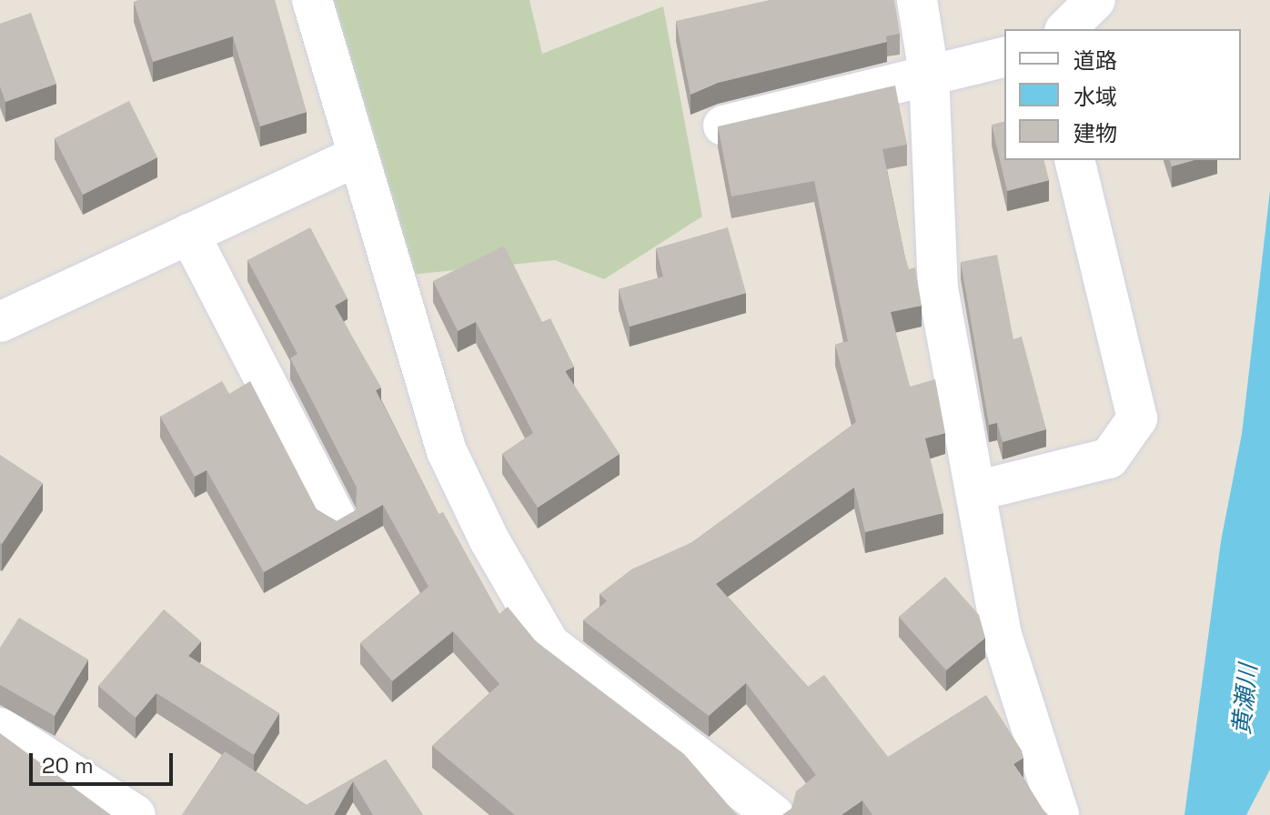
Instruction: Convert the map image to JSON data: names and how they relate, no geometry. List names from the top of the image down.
{
  "water": ["黄瀬川"],
  "legend": ["道路", "水域", "建物"],
  "scale_bar": "20 m"
}
